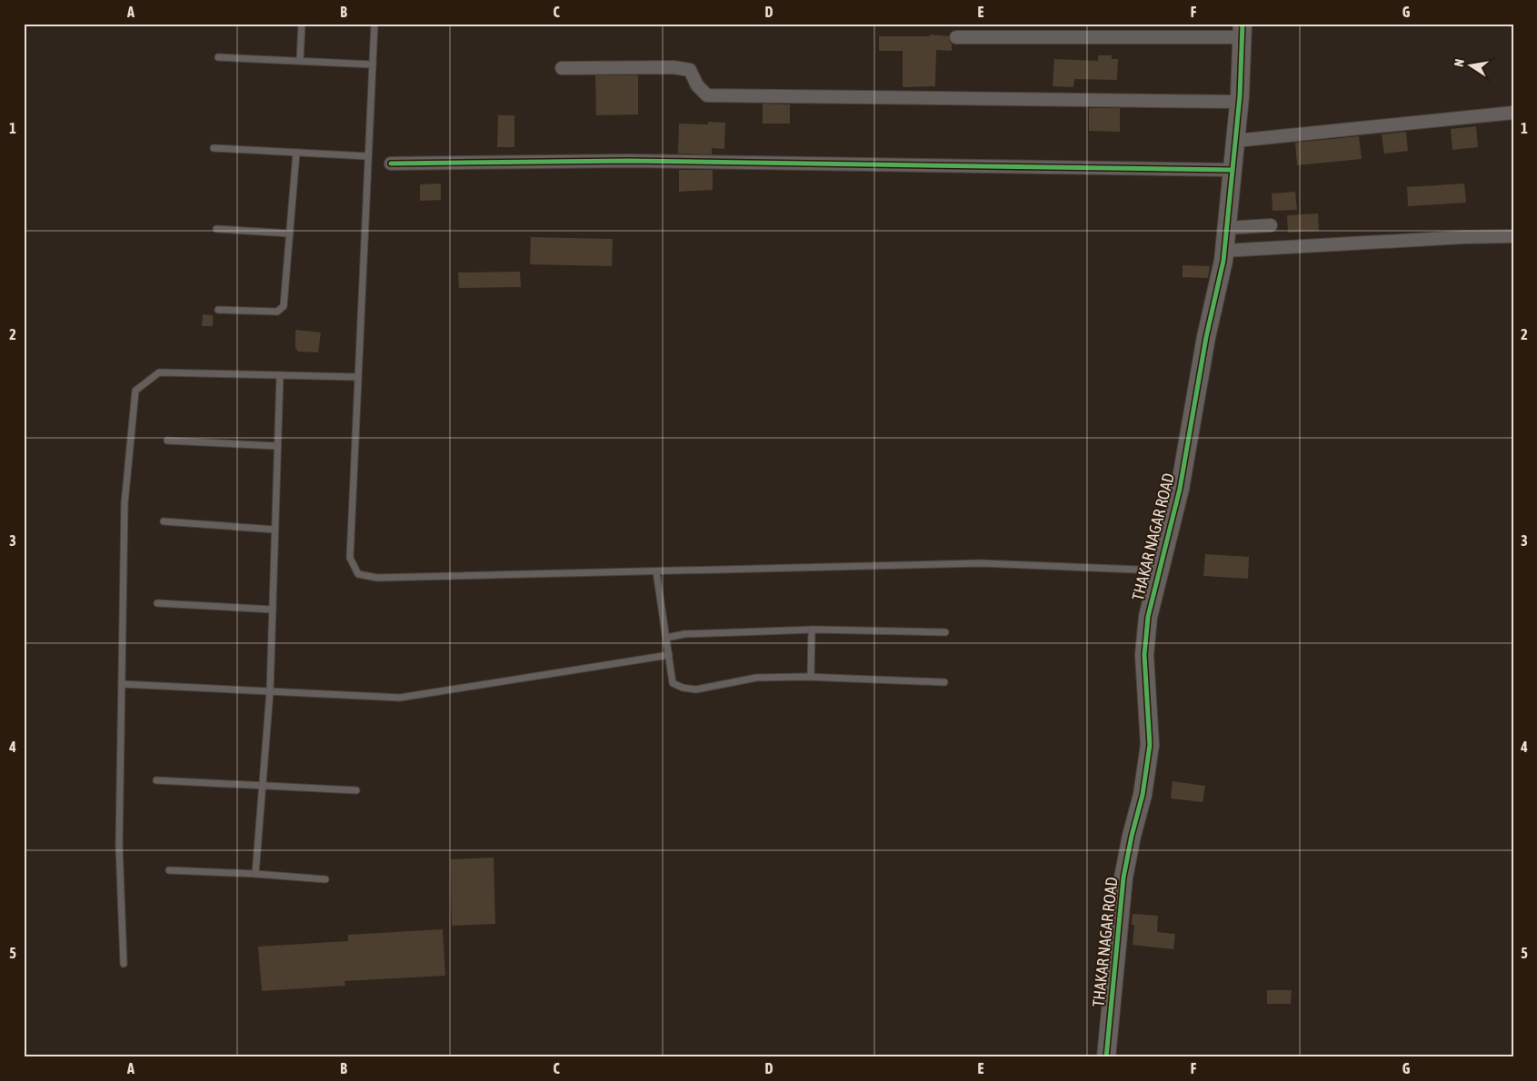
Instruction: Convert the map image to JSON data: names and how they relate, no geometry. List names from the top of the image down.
{
  "streets": {
    "street": ["THAKAR NAGAR ROAD"]
  },
  "north": "left",
  "grid": {
    "columns": [
      "A",
      "B",
      "C",
      "D",
      "E",
      "F",
      "G"
    ],
    "rows": [
      "1",
      "2",
      "3",
      "4",
      "5"
    ]
  }
}
